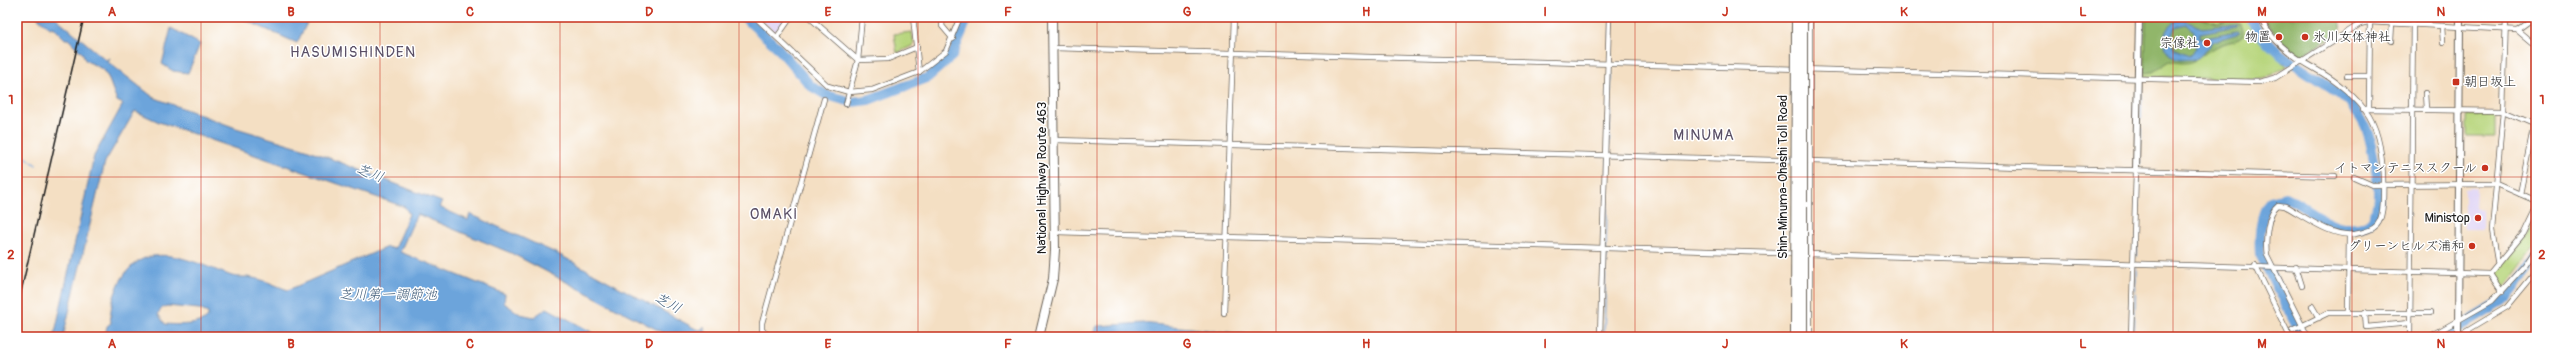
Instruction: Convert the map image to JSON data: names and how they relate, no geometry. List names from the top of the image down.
{
  "streets": {
    "highway": ["Shin-Minuma-Ohashi Toll Road", "National Highway Route 463"]
  },
  "districts": ["HASUMISHINDEN", "MINUMA", "OMAKI"],
  "water": ["芝川", "芝川第一調節池"],
  "places": {
    "other": [
      "物置",
      "氷川女体神社",
      "宗像社",
      "イトマンテニススクール",
      "Ministop",
      "グリーンヒルズ浦和"
    ],
    "transit": ["朝日坂上"]
  },
  "grid": {
    "columns": [
      "A",
      "B",
      "C",
      "D",
      "E",
      "F",
      "G",
      "H",
      "I",
      "J",
      "K",
      "L",
      "M",
      "N"
    ],
    "rows": ["1", "2"]
  }
}
